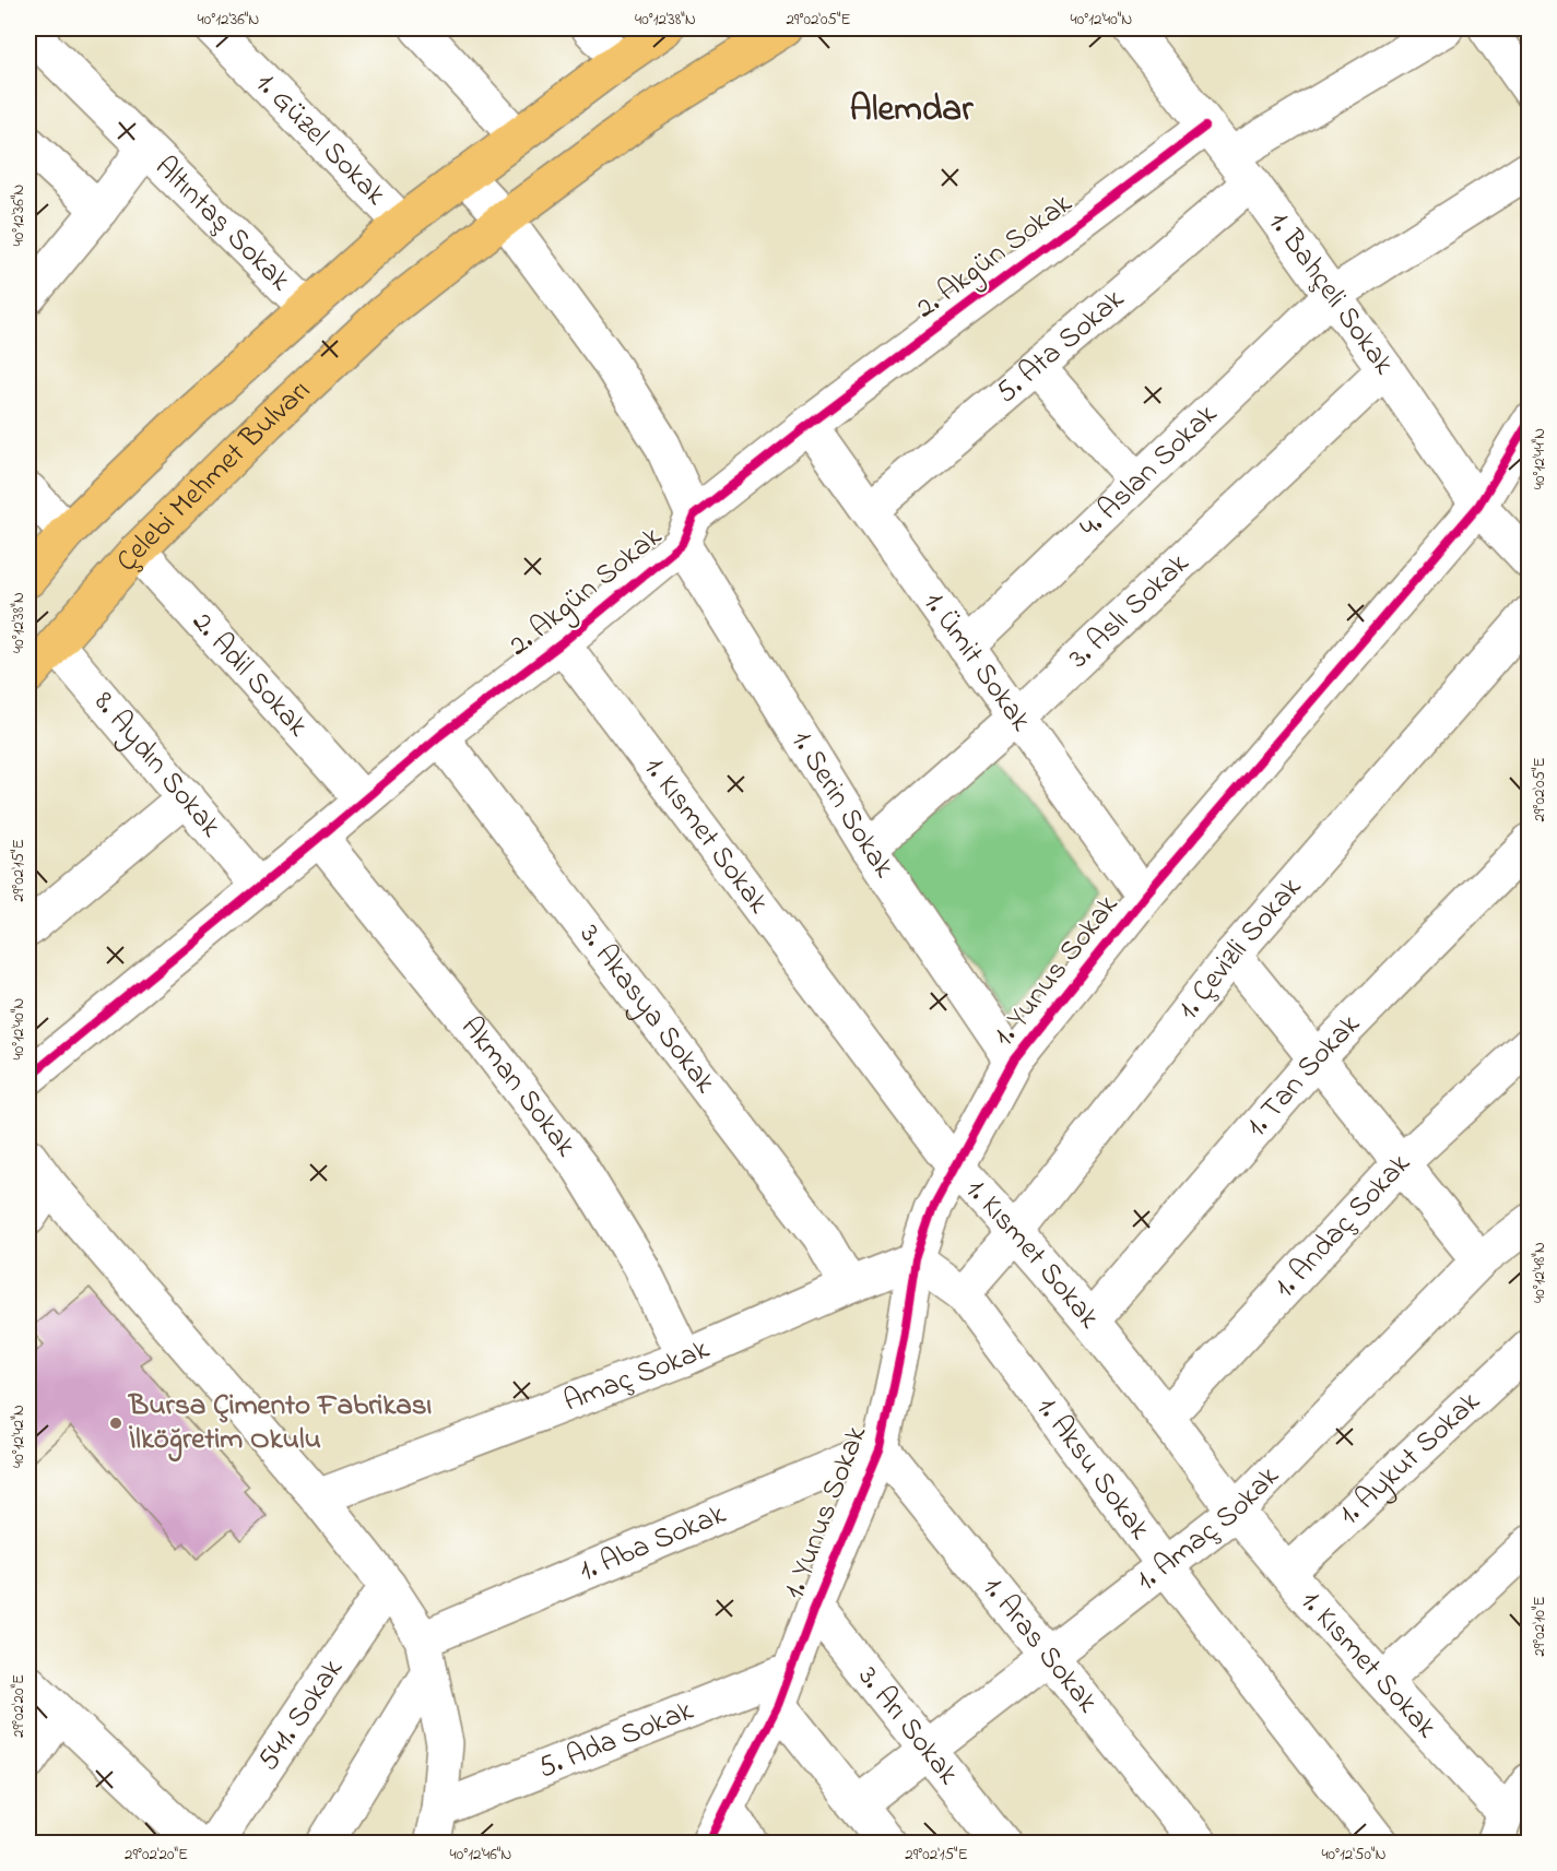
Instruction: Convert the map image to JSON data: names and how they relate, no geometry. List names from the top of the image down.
{
  "streets": {
    "main road": ["Çelebi Mehmet Bulvarı"],
    "street": [
      "1. Güzel Sokak",
      "Altıntaş Sokak",
      "2. Akgün Sokak",
      "1. Bahçeli Sokak",
      "5. Ata Sokak",
      "4. Aslan Sokak",
      "3. Aslı Sokak",
      "1. Ümit Sokak",
      "2. Adil Sokak",
      "8. Aydın Sokak",
      "1. Serin Sokak",
      "1. Kısmet Sokak",
      "1. Çevizli Sokak",
      "1. Yunus Sokak",
      "3. Akasya Sokak",
      "1. Tan Sokak",
      "Akman Sokak",
      "1. Andaç Sokak",
      "Amaç Sokak",
      "1. Aykut Sokak",
      "1. Aksu Sokak",
      "1. Amaç Sokak",
      "1. Aba Sokak",
      "1. Aras Sokak",
      "541. Sokak",
      "3. Arı Sokak",
      "5. Ada Sokak"
    ]
  },
  "crossings": [
    ["1. Güzel Sokak", "Çelebi Mehmet Bulvarı"],
    ["Altıntaş Sokak", "Çelebi Mehmet Bulvarı"],
    ["2. Akgün Sokak", "1. Bahçeli Sokak"],
    ["2. Akgün Sokak", "1. Ümit Sokak"],
    ["2. Akgün Sokak", "2. Adil Sokak"],
    ["2. Akgün Sokak", "8. Aydın Sokak"],
    ["2. Akgün Sokak", "1. Serin Sokak"],
    ["2. Akgün Sokak", "1. Kısmet Sokak"],
    ["2. Akgün Sokak", "3. Akasya Sokak"],
    ["2. Akgün Sokak", "Akman Sokak"],
    ["1. Bahçeli Sokak", "5. Ata Sokak"],
    ["1. Bahçeli Sokak", "4. Aslan Sokak"],
    ["1. Bahçeli Sokak", "3. Aslı Sokak"],
    ["1. Bahçeli Sokak", "1. Yunus Sokak"],
    ["5. Ata Sokak", "1. Ümit Sokak"],
    ["4. Aslan Sokak", "1. Ümit Sokak"],
    ["Çelebi Mehmet Bulvarı", "2. Adil Sokak"],
    ["Çelebi Mehmet Bulvarı", "8. Aydın Sokak"],
    ["Çelebi Mehmet Bulvarı", "1. Serin Sokak"],
    ["3. Aslı Sokak", "1. Ümit Sokak"],
    ["3. Aslı Sokak", "1. Serin Sokak"],
    ["1. Ümit Sokak", "1. Yunus Sokak"],
    ["1. Serin Sokak", "1. Yunus Sokak"],
    ["1. Kısmet Sokak", "1. Çevizli Sokak"],
    ["1. Kısmet Sokak", "1. Yunus Sokak"],
    ["1. Kısmet Sokak", "1. Tan Sokak"],
    ["1. Kısmet Sokak", "1. Andaç Sokak"],
    ["1. Kısmet Sokak", "1. Aykut Sokak"],
    ["1. Kısmet Sokak", "1. Amaç Sokak"],
    ["1. Çevizli Sokak", "1. Aksu Sokak"],
    ["1. Yunus Sokak", "Amaç Sokak"],
    ["1. Yunus Sokak", "1. Aksu Sokak"],
    ["1. Yunus Sokak", "1. Aba Sokak"],
    ["1. Yunus Sokak", "1. Aras Sokak"],
    ["1. Yunus Sokak", "3. Arı Sokak"],
    ["1. Yunus Sokak", "5. Ada Sokak"],
    ["3. Akasya Sokak", "Amaç Sokak"],
    ["Akman Sokak", "Amaç Sokak"],
    ["Amaç Sokak", "1. Aksu Sokak"],
    ["1. Aksu Sokak", "1. Amaç Sokak"],
    ["1. Amaç Sokak", "1. Aras Sokak"],
    ["1. Amaç Sokak", "3. Arı Sokak"],
    ["1. Aba Sokak", "1. Aras Sokak"]
  ],
  "districts": ["Alemdar"],
  "places": ["Bursa Çimento Fabrikası İlköğretim Okulu"],
  "coordinates": [
    "40°12'36\"N",
    "40°12'38\"N",
    "29°02'05\"E",
    "40°12'40\"N",
    "40°12'44\"N",
    "29°02'15\"E",
    "40°12'48\"N",
    "40°12'42\"N",
    "29°02'10\"E",
    "29°02'20\"E",
    "40°12'46\"N",
    "40°12'50\"N"
  ]
}
